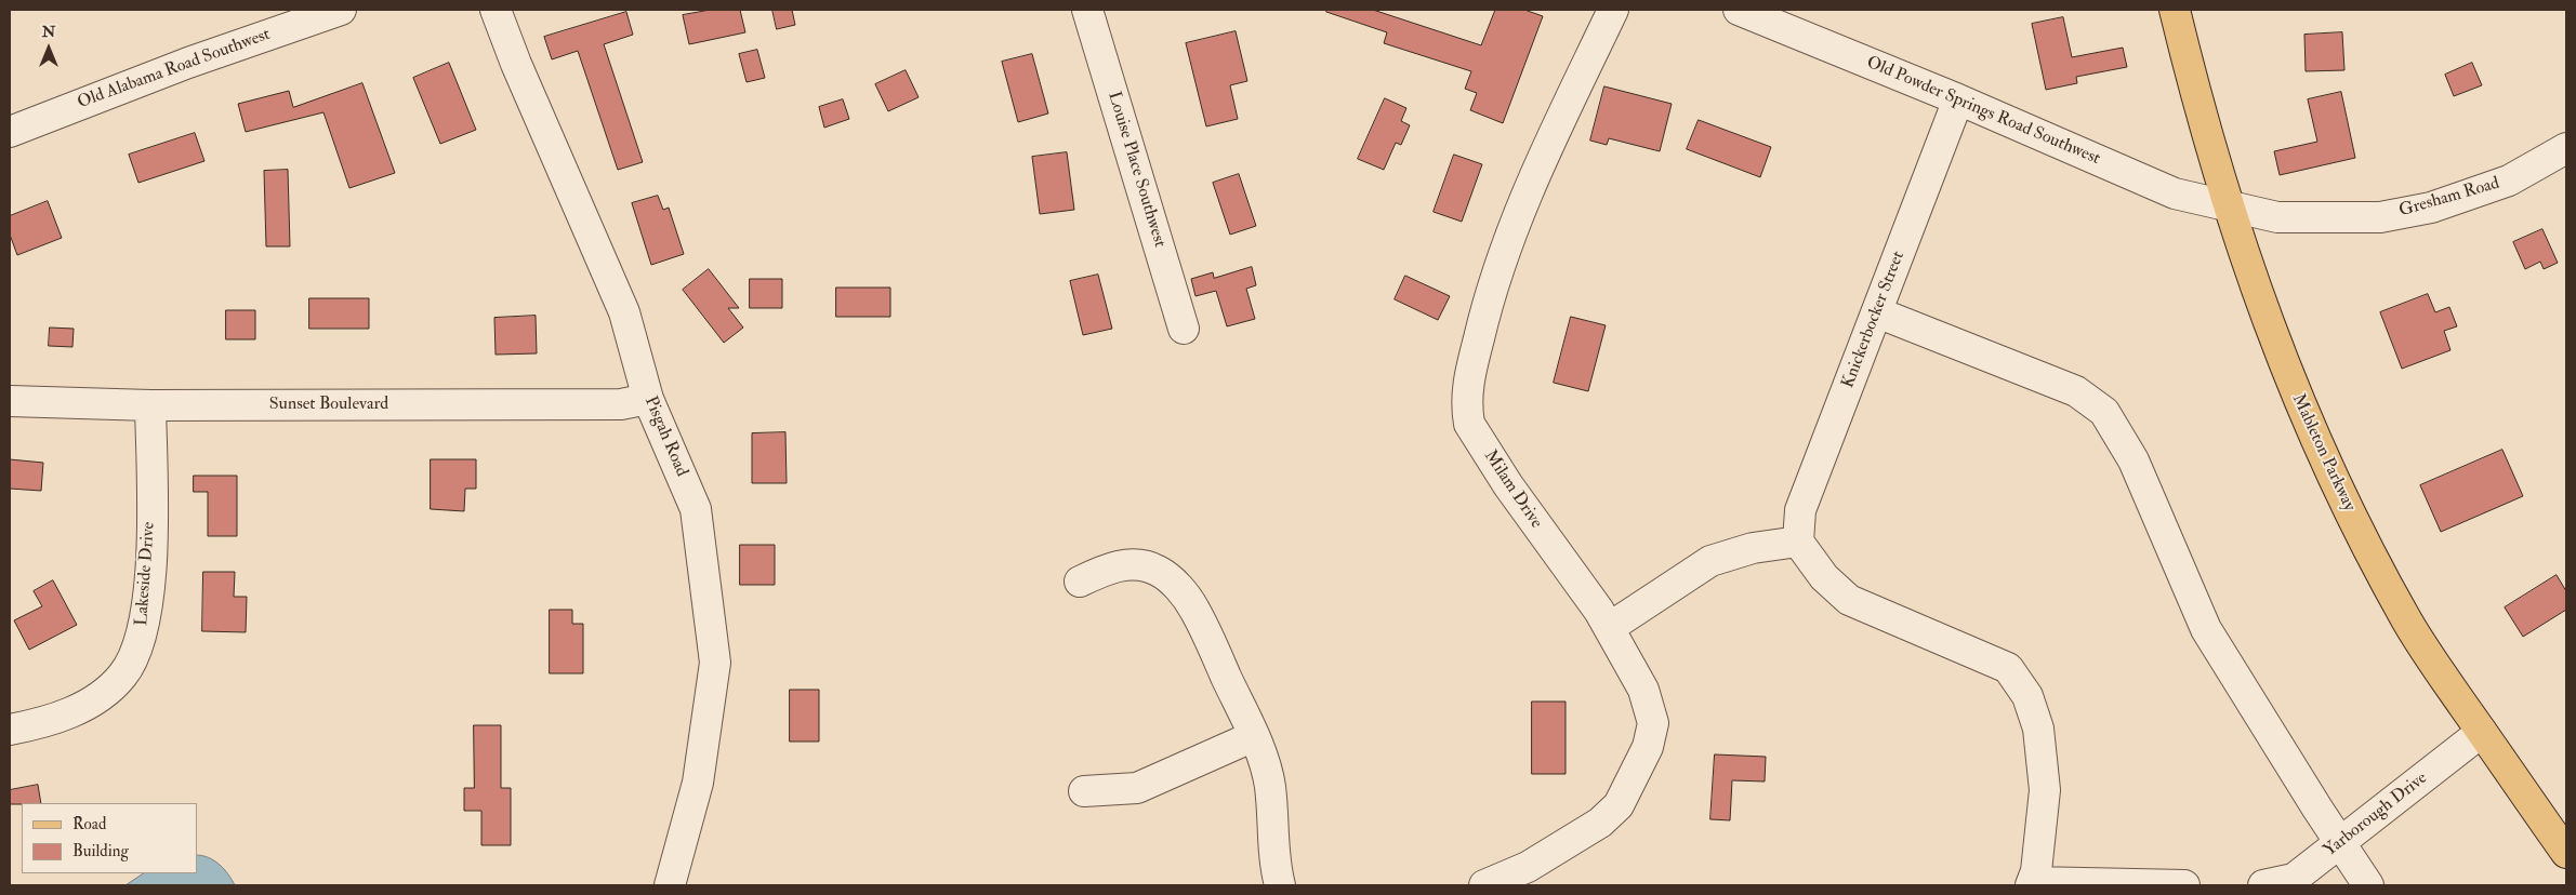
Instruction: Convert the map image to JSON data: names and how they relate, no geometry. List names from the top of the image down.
{
  "streets": {
    "main road": ["Mableton Parkway"],
    "street": [
      "Old Alabama Road Southwest",
      "Old Powder Springs Road Southwest",
      "Louise Place Southwest",
      "Gresham Road",
      "Knickerbocker Street",
      "Sunset Boulevard",
      "Pisgah Road",
      "Milam Drive",
      "Lakeside Drive",
      "Yarborough Drive"
    ]
  },
  "crossings": [
    ["Old Powder Springs Road Southwest", "Gresham Road"],
    ["Old Powder Springs Road Southwest", "Knickerbocker Street"],
    ["Old Powder Springs Road Southwest", "Mableton Parkway"],
    ["Gresham Road", "Mableton Parkway"],
    ["Sunset Boulevard", "Pisgah Road"],
    ["Sunset Boulevard", "Lakeside Drive"],
    ["Mableton Parkway", "Yarborough Drive"]
  ],
  "legend": ["Road", "Building"],
  "north": "top"
}
